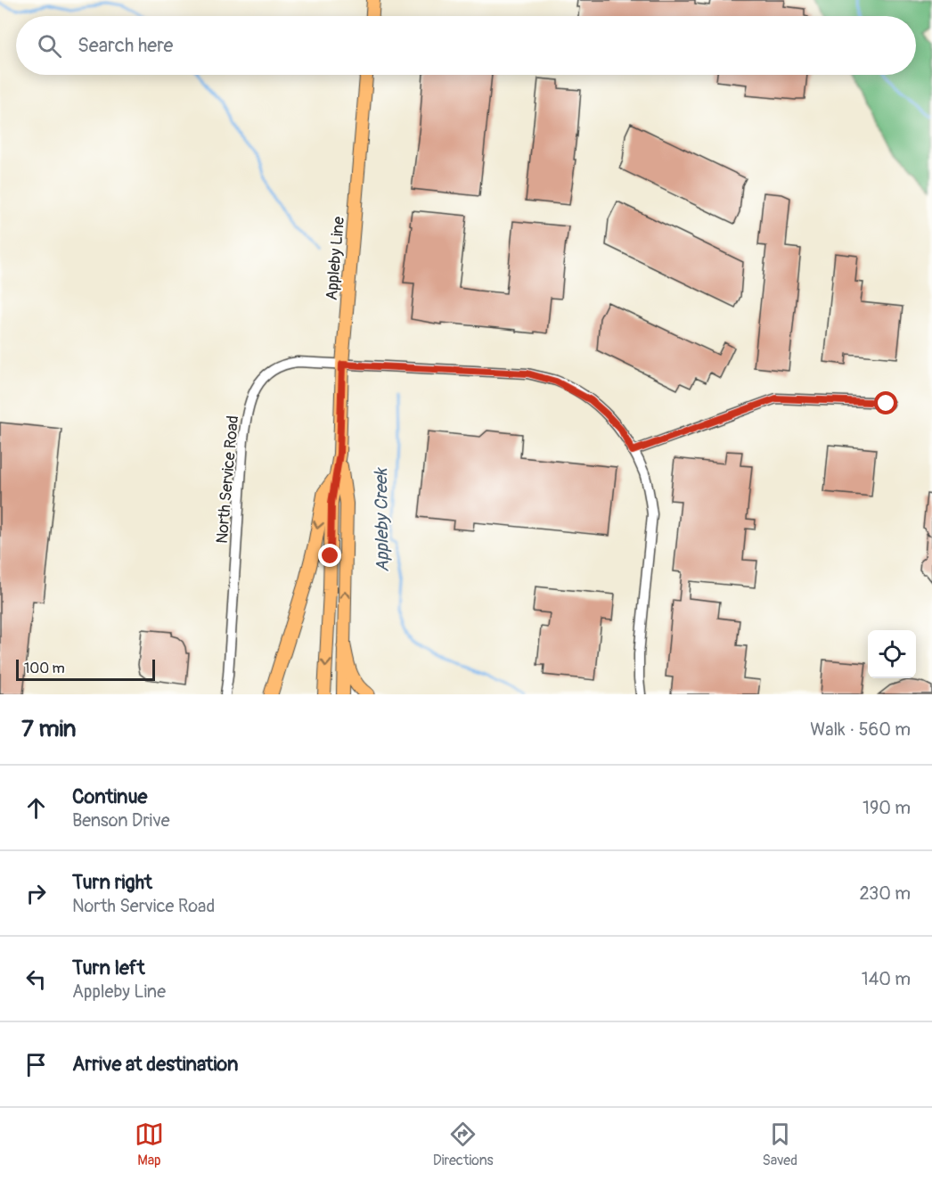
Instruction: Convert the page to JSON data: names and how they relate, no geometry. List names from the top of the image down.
{
  "streets": {
    "main road": ["Appleby Line"],
    "street": ["North Service Road"]
  },
  "crossings": [
    ["Appleby Line", "North Service Road"]
  ],
  "water": ["Appleby Creek"],
  "scale_bar": "100 m",
  "page": {
    "search": "Search here",
    "scale": "100 m",
    "heading": ["7 min", "Walk · 560 m"],
    "list": [
      ["Continue", "Benson Drive", "190 m"],
      ["Turn right", "North Service Road", "230 m"],
      ["Turn left", "Appleby Line", "140 m"],
      "Arrive at destination"
    ],
    "nav": ["Map", "Directions", "Saved"]
  }
}
